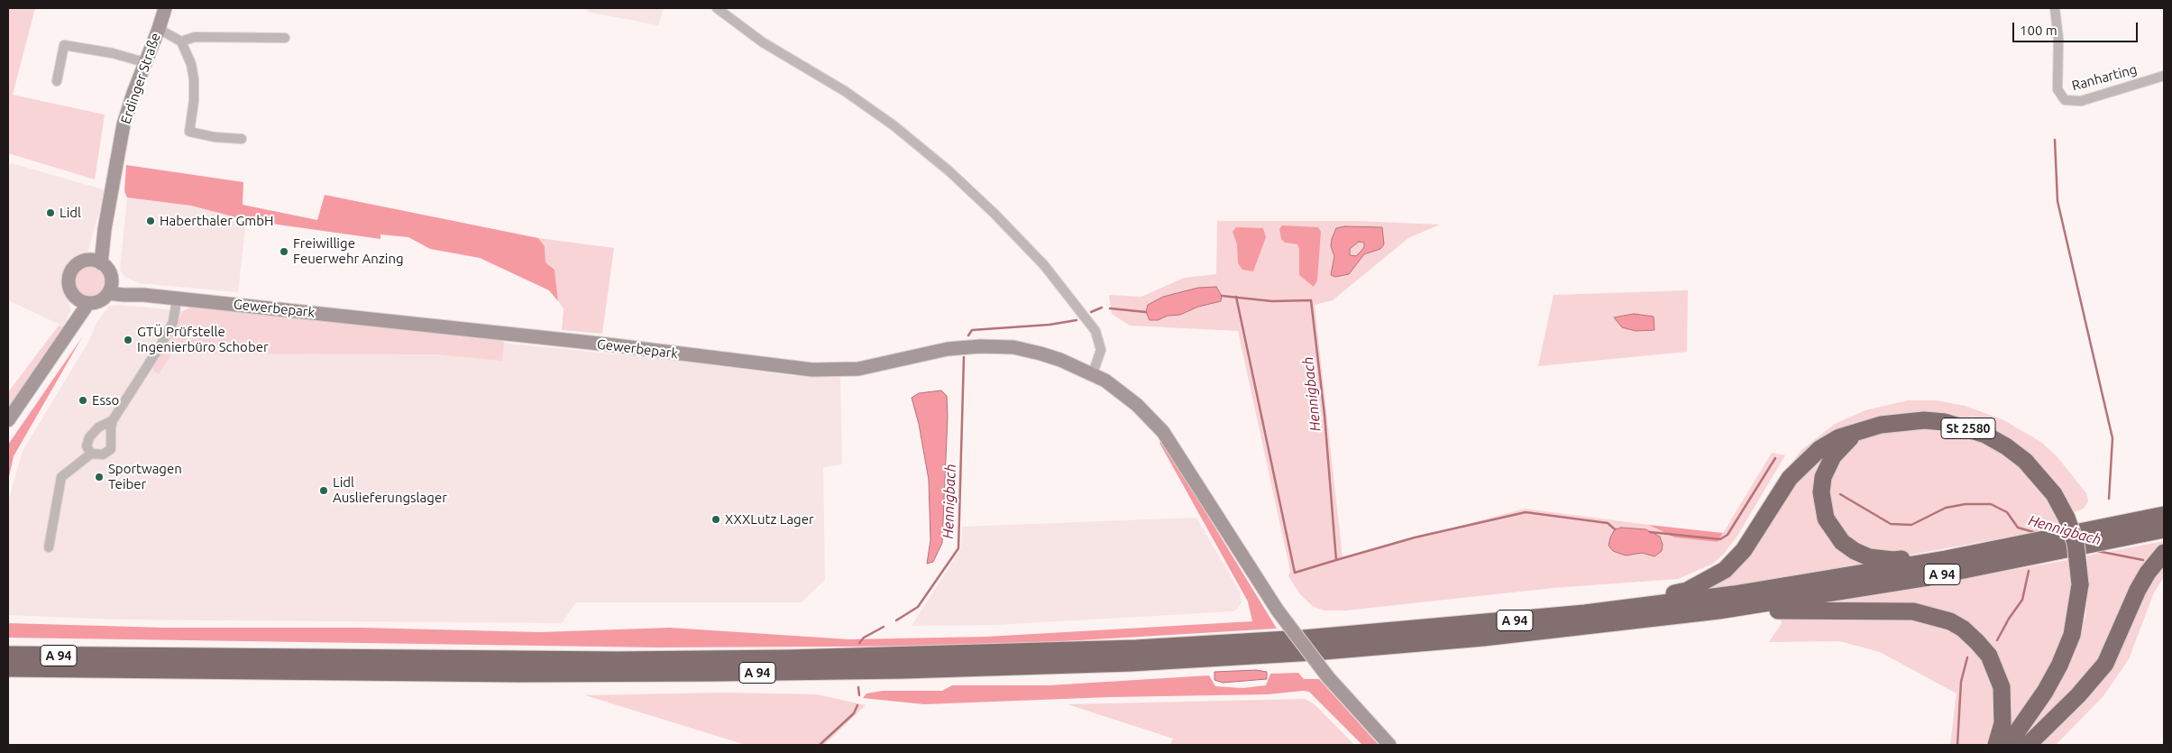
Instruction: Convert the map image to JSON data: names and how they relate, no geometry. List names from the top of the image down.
{
  "streets": {
    "highway": ["St 2580", "A 94"],
    "street": ["Ranharting", "Erdinger Straße", "Gewerbepark"]
  },
  "crossings": [
    ["Erdinger Straße", "Gewerbepark"]
  ],
  "water": ["Hennigbach"],
  "places": [
    "Lidl",
    "Haberthaler GmbH",
    "Freiwillige Feuerwehr Anzing",
    "GTÜ Prüfstelle Ingenierbüro Schober",
    "Esso",
    "Sportwagen Teiber",
    "Lidl Auslieferungslager",
    "XXXLutz Lager"
  ],
  "scale_bar": "100 m"
}
